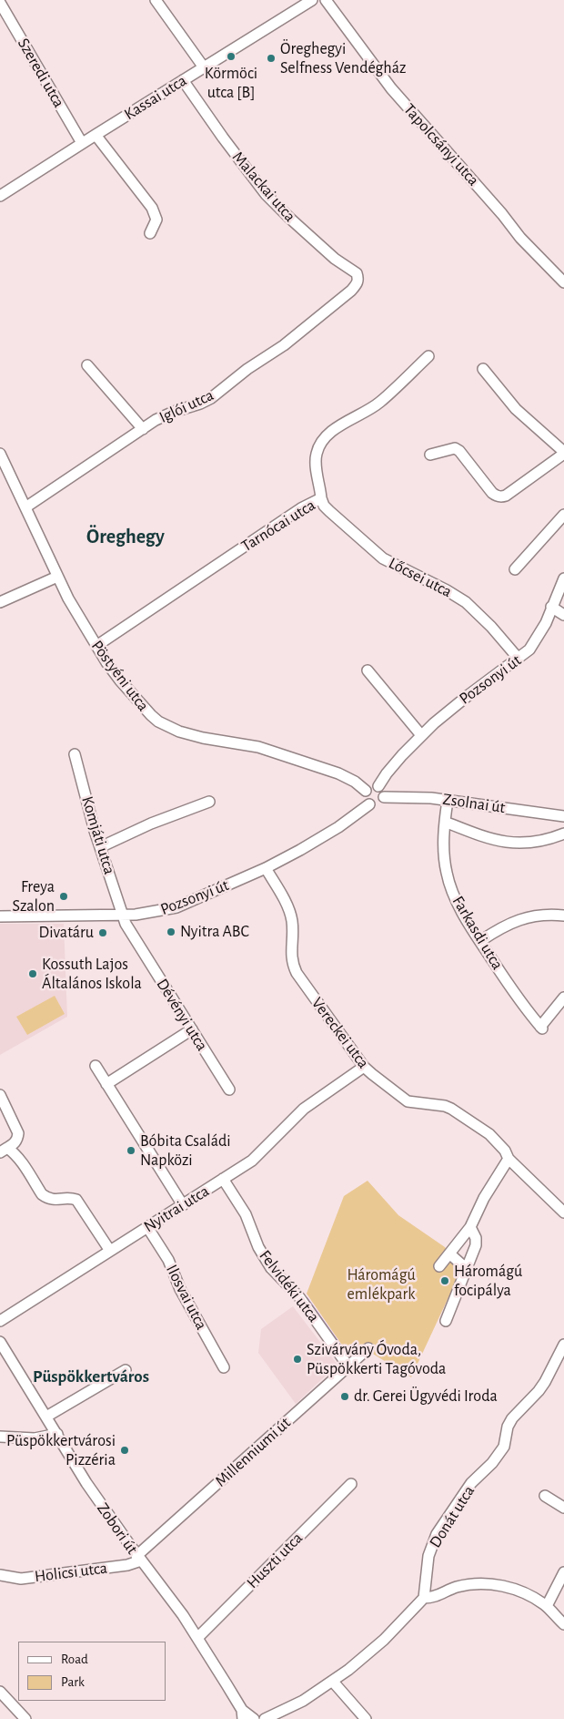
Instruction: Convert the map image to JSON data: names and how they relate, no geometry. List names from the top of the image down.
{
  "streets": {
    "street": [
      "Szeredi utca",
      "Kassai utca",
      "Tapolcsányi utca",
      "Malackai utca",
      "Iglói utca",
      "Tarnócai utca",
      "Lőcsei utca",
      "Pöstyéni utca",
      "Pozsonyi út",
      "Zsolnai út",
      "Komjáti utca",
      "Farkasdi utca",
      "Dévényi utca",
      "Vereckei utca",
      "Nyitrai utca",
      "Felvidéki utca",
      "Ilosvai utca",
      "Millenniumi út",
      "Donát utca",
      "Zobori út",
      "Huszti utca",
      "Holicsi utca"
    ]
  },
  "crossings": [
    ["Szeredi utca", "Kassai utca"],
    ["Kassai utca", "Malackai utca"],
    ["Malackai utca", "Iglói utca"],
    ["Iglói utca", "Pöstyéni utca"],
    ["Tarnócai utca", "Lőcsei utca"],
    ["Tarnócai utca", "Pöstyéni utca"],
    ["Lőcsei utca", "Pozsonyi út"],
    ["Pöstyéni utca", "Pozsonyi út"],
    ["Pöstyéni utca", "Zsolnai út"],
    ["Pozsonyi út", "Zsolnai út"],
    ["Pozsonyi út", "Komjáti utca"],
    ["Pozsonyi út", "Dévényi utca"],
    ["Pozsonyi út", "Vereckei utca"],
    ["Zsolnai út", "Farkasdi utca"],
    ["Komjáti utca", "Dévényi utca"],
    ["Vereckei utca", "Nyitrai utca"],
    ["Nyitrai utca", "Felvidéki utca"],
    ["Nyitrai utca", "Ilosvai utca"],
    ["Felvidéki utca", "Millenniumi út"],
    ["Millenniumi út", "Zobori út"],
    ["Millenniumi út", "Holicsi utca"],
    ["Zobori út", "Huszti utca"],
    ["Zobori út", "Holicsi utca"]
  ],
  "districts": ["Öreghegy", "Püspökkertváros"],
  "parks": ["Háromágú emlékpark"],
  "places": [
    "Körmöci utca [B]",
    "Öreghegyi Selfness Vendégház",
    "Freya Szalon",
    "Nyitra ABC",
    "Divatáru",
    "Kossuth Lajos Általános Iskola",
    "Bóbita Családi Napközi",
    "Háromágú focipálya",
    "Szivárvány Óvoda, Püspökkerti Tagóvoda",
    "dr. Gerei Ügyvédi Iroda",
    "Püspökkertvárosi Pizzéria"
  ],
  "legend": ["Road", "Park"]
}
